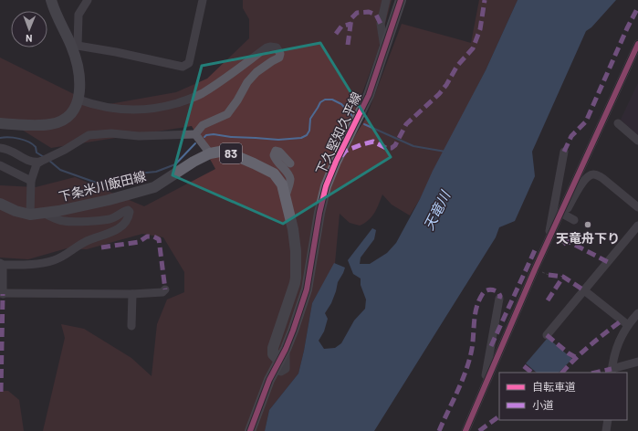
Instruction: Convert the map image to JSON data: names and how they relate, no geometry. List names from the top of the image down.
{
  "streets": {
    "main road": ["下久堅知久平線", "83", "下条米川飯田線"]
  },
  "crossings": [
    ["下久堅知久平線", "下条米川飯田線"]
  ],
  "water": ["天竜川"],
  "places": ["天竜舟下り"],
  "legend": ["自転車道", "小道"],
  "north": "bottom"
}
